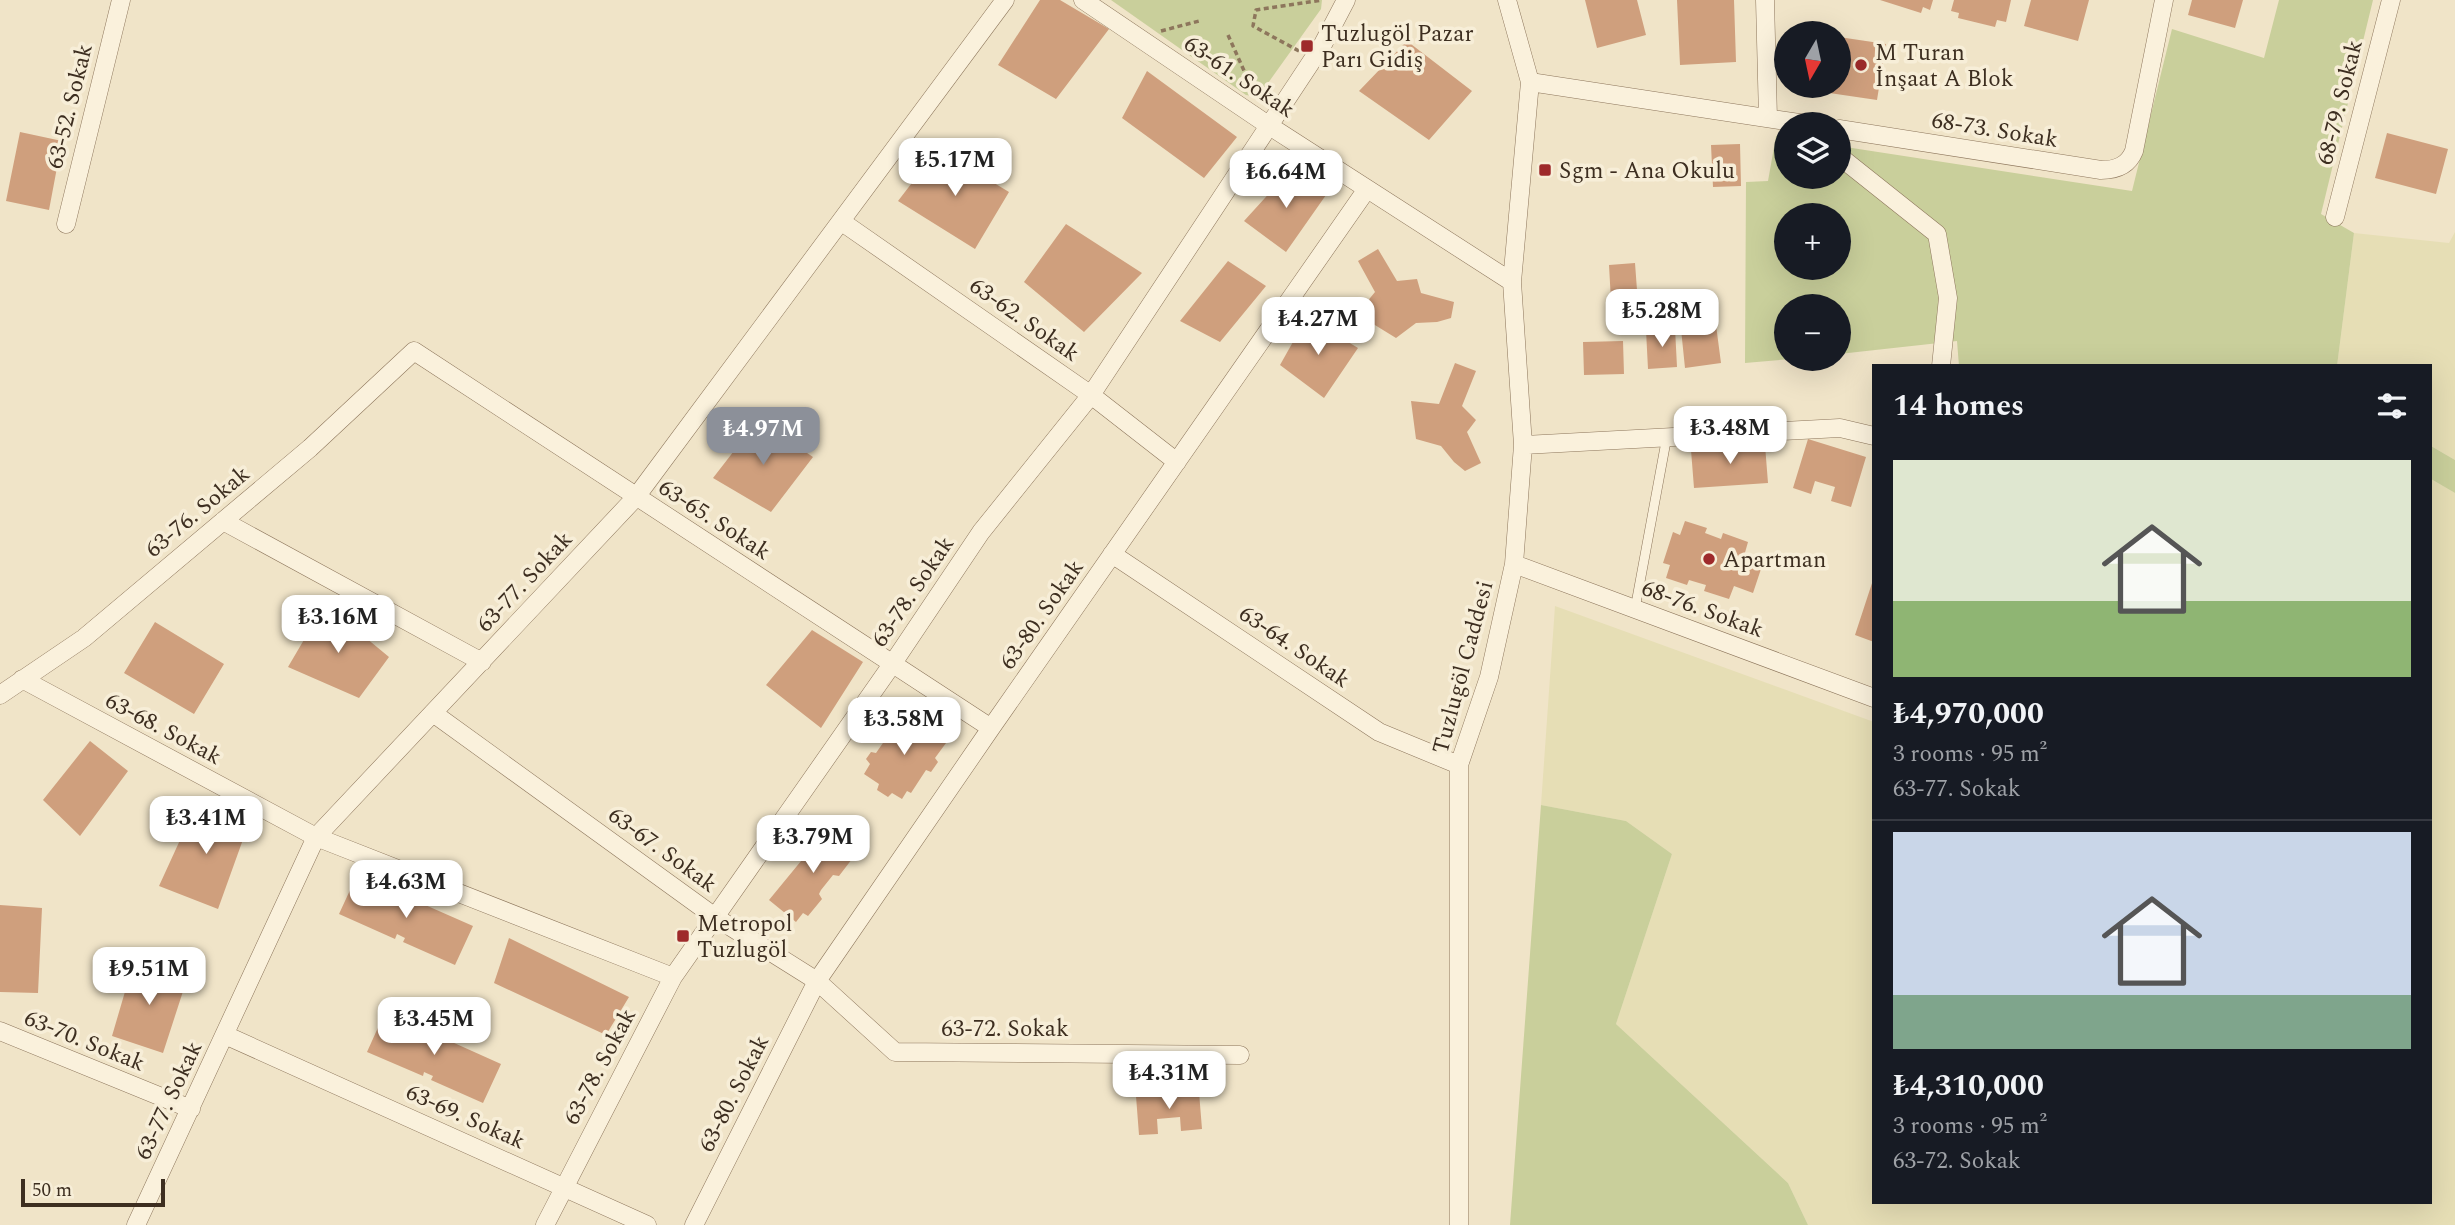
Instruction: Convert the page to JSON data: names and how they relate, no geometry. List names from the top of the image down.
{
  "streets": {
    "street": [
      "63-61. Sokak",
      "68-79. Sokak",
      "63-52. Sokak",
      "68-73. Sokak",
      "63-62. Sokak",
      "63-76. Sokak",
      "63-65. Sokak",
      "63-77. Sokak",
      "63-78. Sokak",
      "68-76. Sokak",
      "63-80. Sokak",
      "63-64. Sokak",
      "Tuzlugöl Caddesi",
      "63-68. Sokak",
      "63-67. Sokak",
      "63-72. Sokak",
      "63-70. Sokak",
      "63-69. Sokak"
    ]
  },
  "crossings": [
    ["63-61. Sokak", "63-78. Sokak"],
    ["63-61. Sokak", "63-80. Sokak"],
    ["63-61. Sokak", "Tuzlugöl Caddesi"],
    ["63-62. Sokak", "63-77. Sokak"],
    ["63-62. Sokak", "63-78. Sokak"],
    ["63-62. Sokak", "63-80. Sokak"],
    ["63-76. Sokak", "63-65. Sokak"],
    ["63-76. Sokak", "63-68. Sokak"],
    ["63-65. Sokak", "63-77. Sokak"],
    ["63-65. Sokak", "63-78. Sokak"],
    ["63-65. Sokak", "63-80. Sokak"],
    ["63-77. Sokak", "63-68. Sokak"],
    ["63-77. Sokak", "63-67. Sokak"],
    ["63-77. Sokak", "63-70. Sokak"],
    ["63-77. Sokak", "63-69. Sokak"],
    ["63-78. Sokak", "63-68. Sokak"],
    ["63-78. Sokak", "63-67. Sokak"],
    ["63-78. Sokak", "63-69. Sokak"],
    ["68-76. Sokak", "Tuzlugöl Caddesi"],
    ["63-80. Sokak", "63-64. Sokak"],
    ["63-80. Sokak", "63-67. Sokak"],
    ["63-64. Sokak", "Tuzlugöl Caddesi"],
    ["63-67. Sokak", "63-72. Sokak"]
  ],
  "places": {
    "transit": ["Tuzlugöl Pazar Parı Gidiş", "Sgm - Ana Okulu", "Metropol Tuzlugöl"],
    "other": ["M Turan İnşaat A Blok", "Apartman"]
  },
  "scale_bar": "50 m",
  "north": "bottom",
  "page": {
    "map_buttons": ["+", "−"],
    "price": [
      "₺5.17M",
      "₺6.64M",
      "₺5.28M",
      "₺4.27M",
      "₺3.48M",
      "₺4.97M",
      "₺3.16M",
      "₺3.58M",
      "₺3.41M",
      "₺3.79M",
      "₺4.63M",
      "₺9.51M",
      "₺3.45M",
      "₺4.31M"
    ],
    "heading": "14 homes",
    "list": [
      {
        "name": "₺4,970,000",
        "note": "3 rooms · 95 m² · 63-77. Sokak"
      },
      {
        "name": "₺4,310,000",
        "note": "3 rooms · 95 m² · 63-72. Sokak"
      }
    ],
    "scale": "50 m"
  }
}
